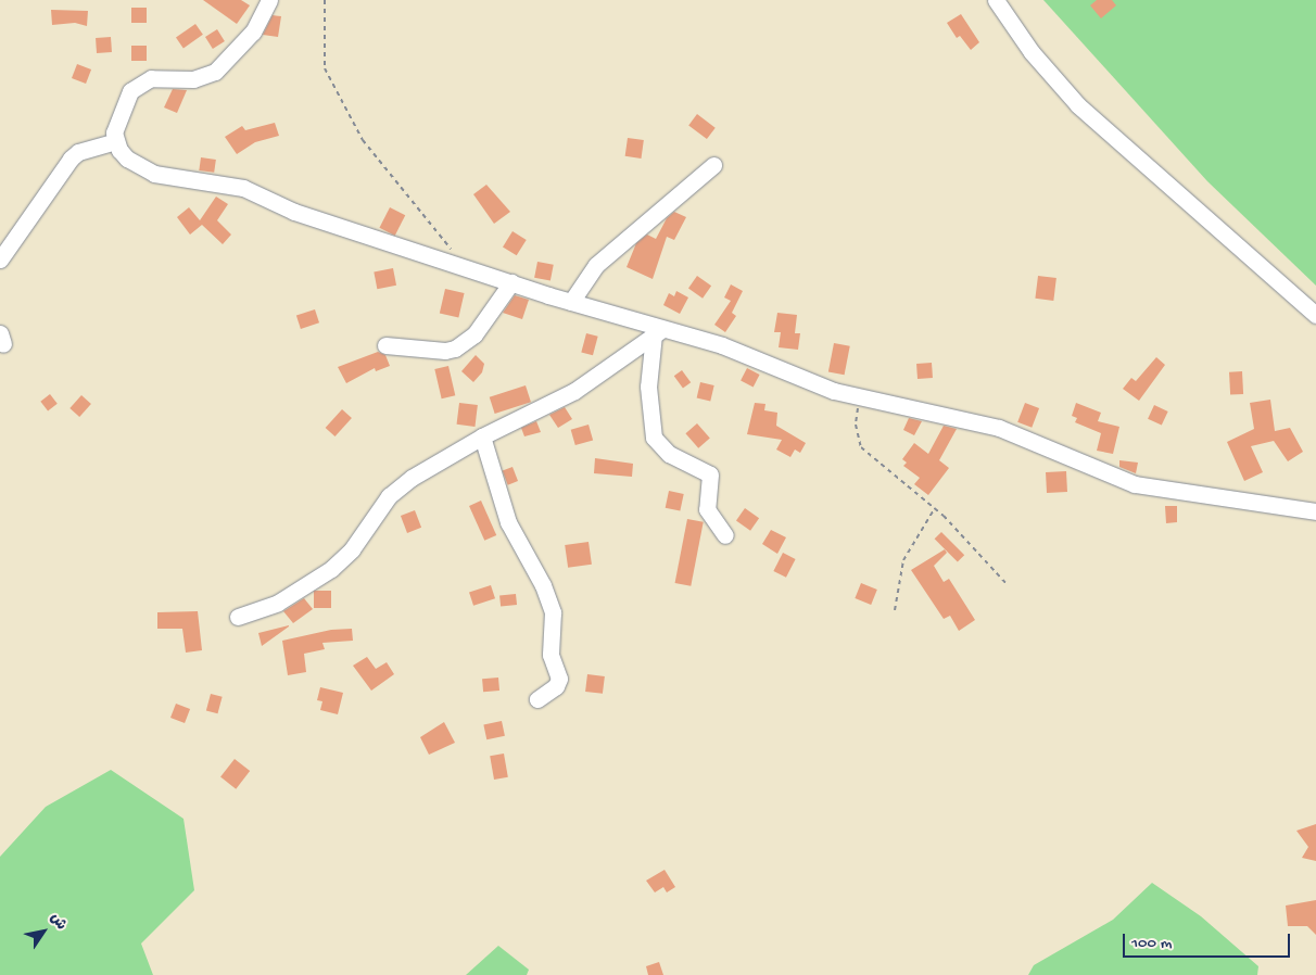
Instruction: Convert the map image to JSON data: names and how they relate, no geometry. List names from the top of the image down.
{
  "scale_bar": "100 m",
  "north": "top right"
}
